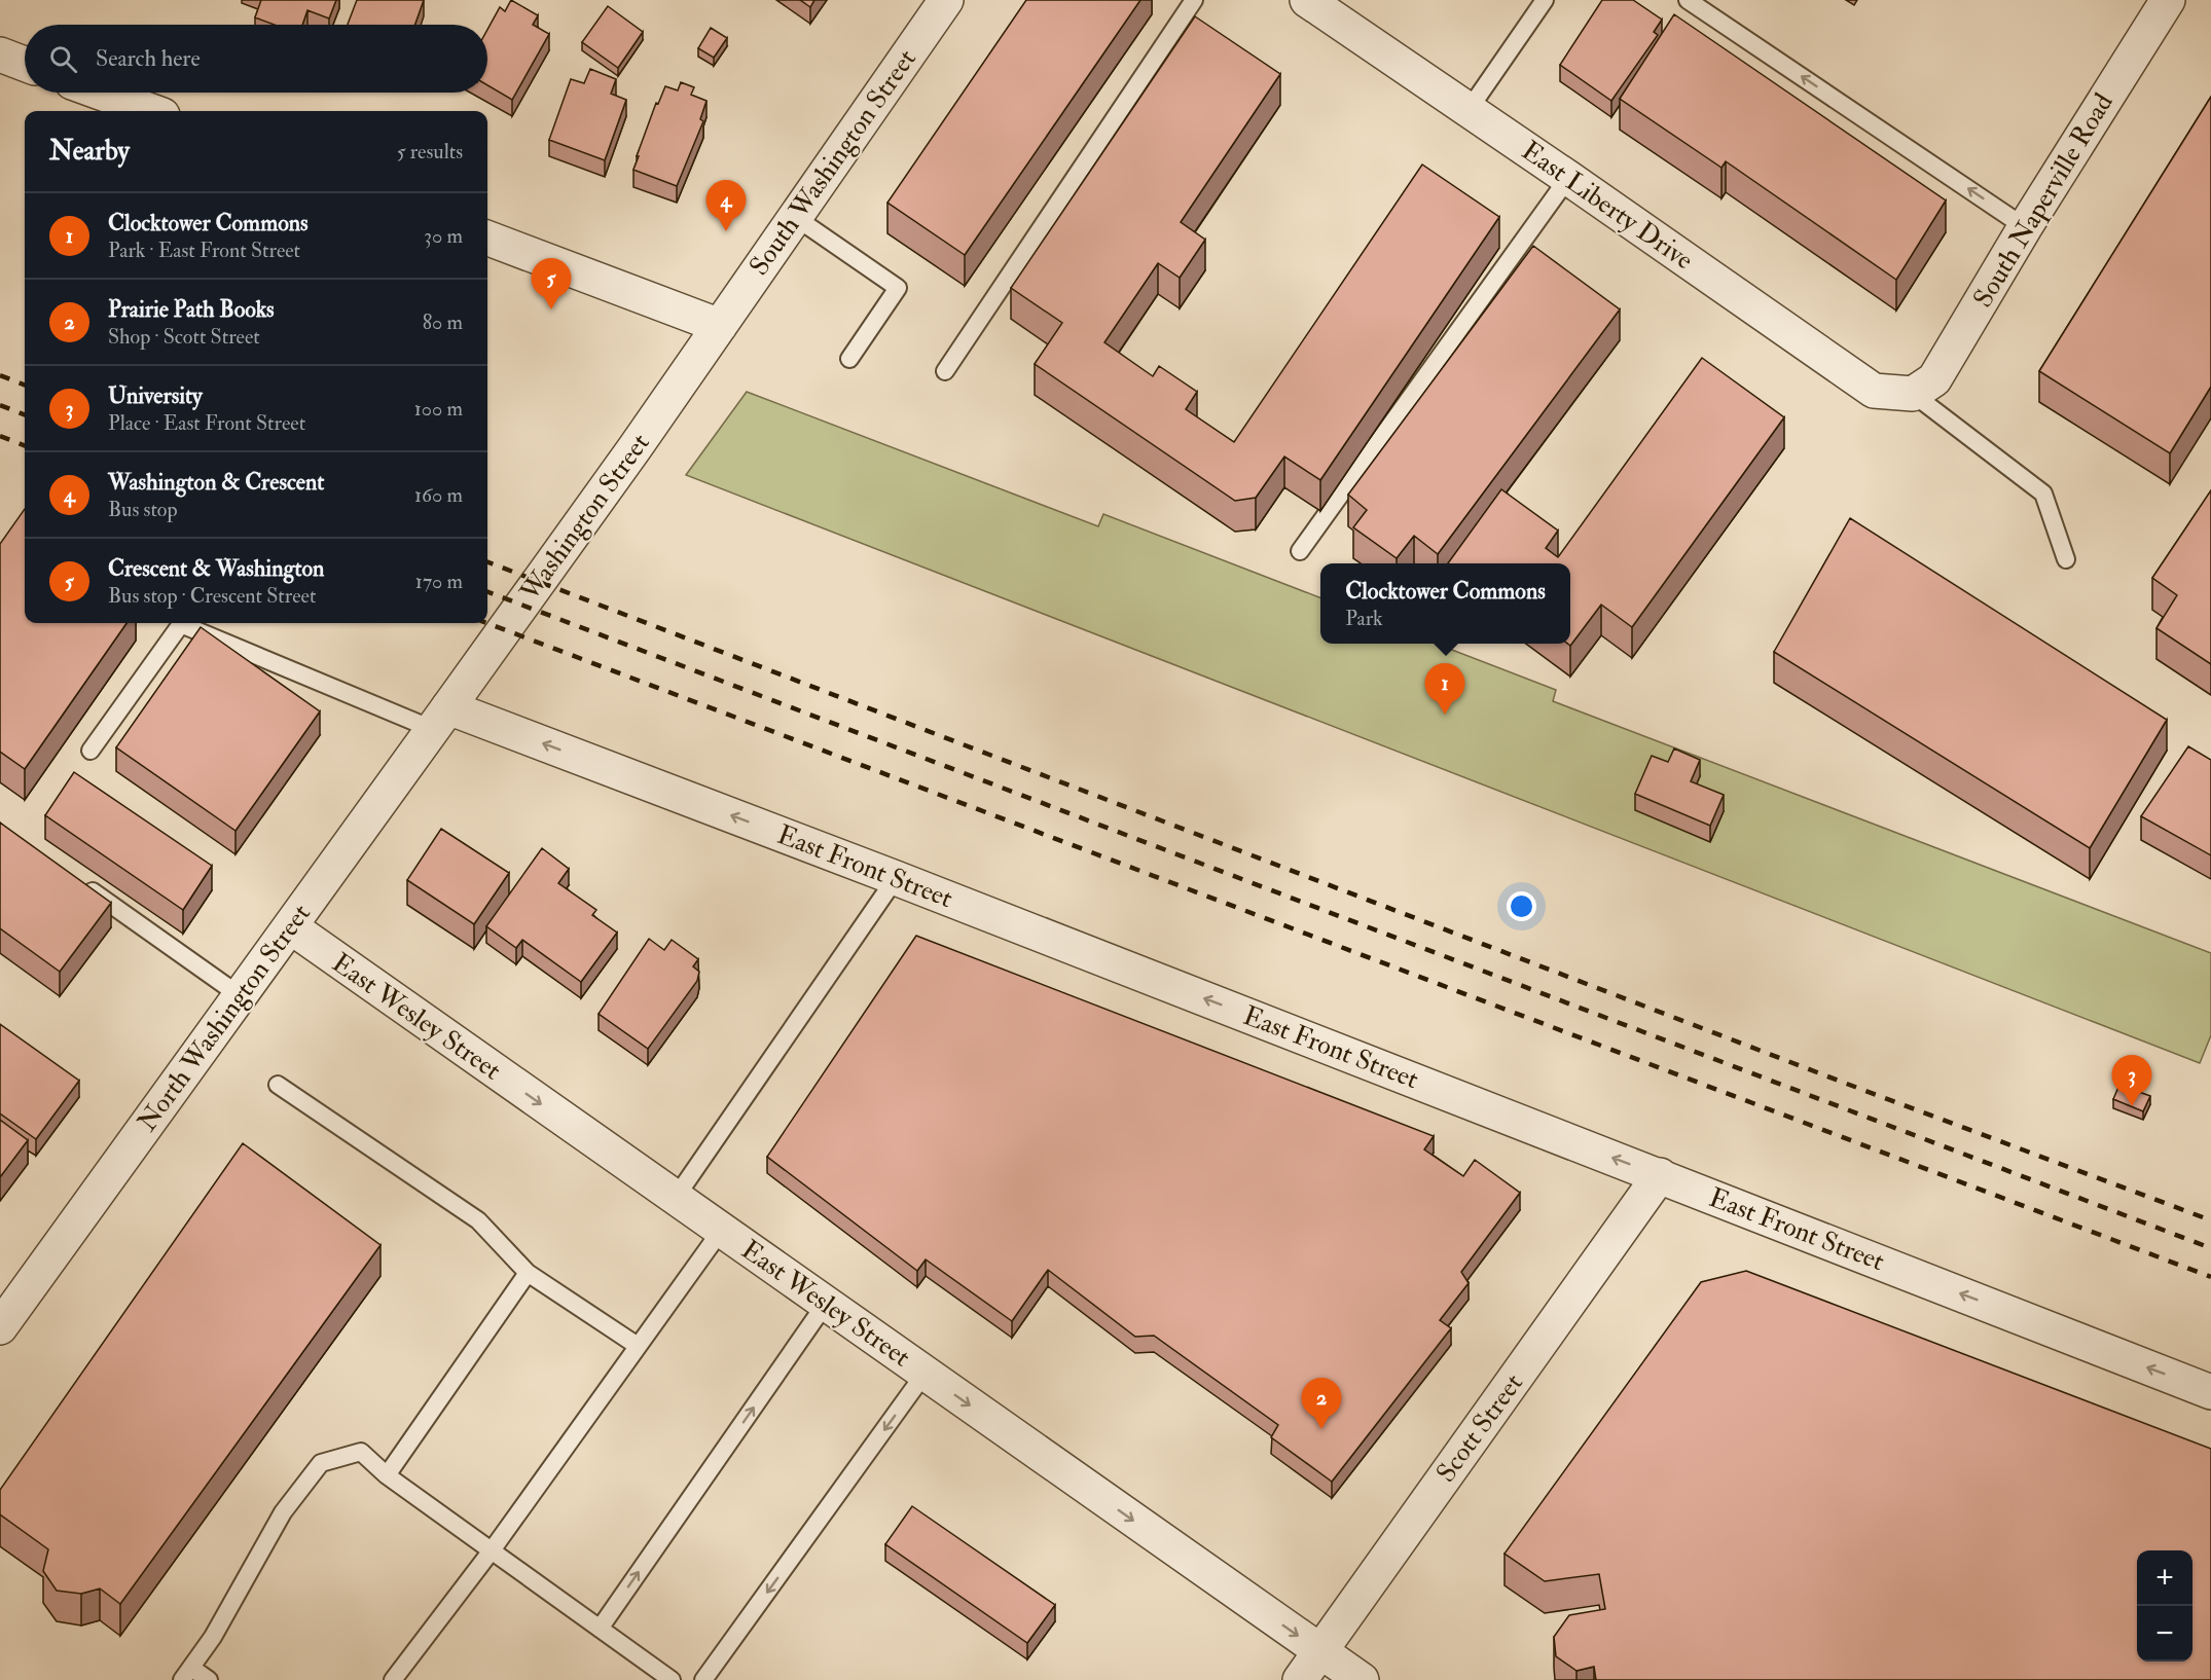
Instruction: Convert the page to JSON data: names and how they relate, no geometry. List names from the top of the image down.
{
  "streets": {
    "street": [
      "South Washington Street",
      "South Naperville Road",
      "East Liberty Drive",
      "Washington Street",
      "East Front Street",
      "East Wesley Street",
      "North Washington Street",
      "Scott Street"
    ]
  },
  "crossings": [
    ["South Washington Street", "Washington Street"],
    ["South Naperville Road", "East Liberty Drive"],
    ["Washington Street", "East Front Street"],
    ["Washington Street", "North Washington Street"],
    ["East Front Street", "North Washington Street"],
    ["East Front Street", "Scott Street"],
    ["East Wesley Street", "North Washington Street"],
    ["East Wesley Street", "Scott Street"]
  ],
  "one_way": ["East Front Street", "East Wesley Street"],
  "page": {
    "search": "Search here",
    "heading": ["Nearby", "5 results"],
    "pins": [
      "4",
      "5",
      "1",
      "3",
      "2"
    ],
    "list": [
      {
        "mark": "1",
        "name": "Clocktower Commons",
        "note": "Park · East Front Street",
        "value": "30 m"
      },
      {
        "mark": "2",
        "name": "Prairie Path Books",
        "note": "Shop · Scott Street",
        "value": "80 m"
      },
      {
        "mark": "3",
        "name": "University",
        "note": "Place · East Front Street",
        "value": "100 m"
      },
      {
        "mark": "4",
        "name": "Washington & Crescent",
        "note": "Bus stop",
        "value": "160 m"
      },
      {
        "mark": "5",
        "name": "Crescent & Washington",
        "note": "Bus stop · Crescent Street",
        "value": "170 m"
      }
    ],
    "popup": ["Clocktower Commons", "Park"],
    "map_buttons": ["+", "−"]
  }
}
